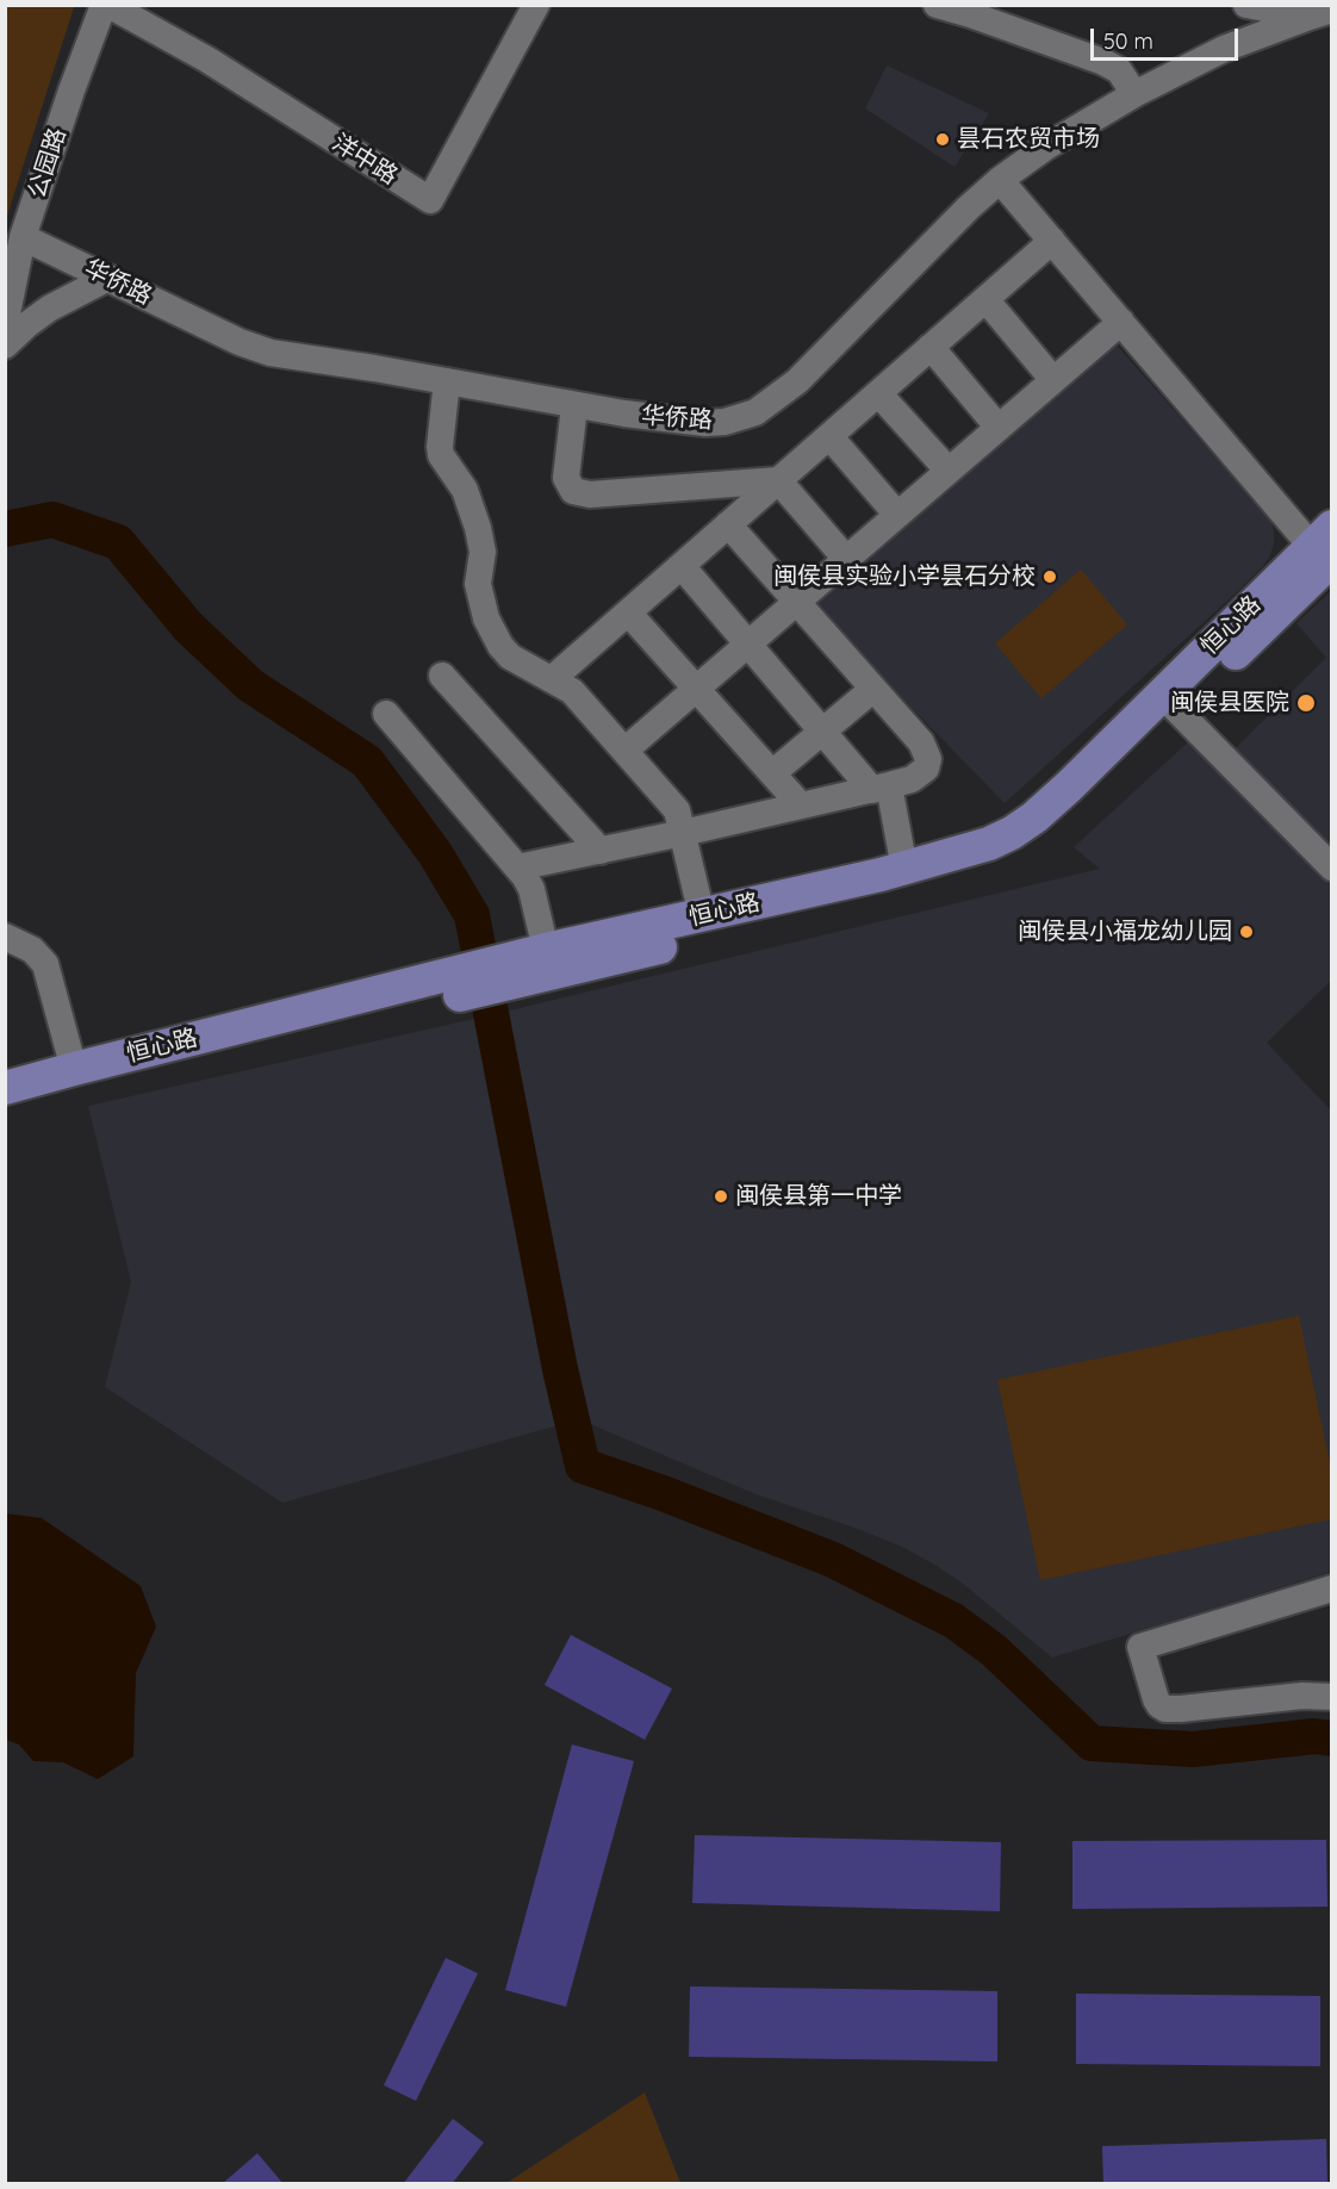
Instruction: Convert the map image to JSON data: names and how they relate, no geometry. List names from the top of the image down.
{
  "streets": {
    "main road": ["恒心路"],
    "street": ["洋中路", "公园路", "华侨路"]
  },
  "crossings": [
    ["洋中路", "公园路"],
    ["公园路", "华侨路"]
  ],
  "places": [
    "昙石农贸市场",
    "闽侯县实验小学昙石分校",
    "闽侯县医院",
    "闽侯县小福龙幼儿园",
    "闽侯县第一中学"
  ],
  "scale_bar": "50 m"
}
